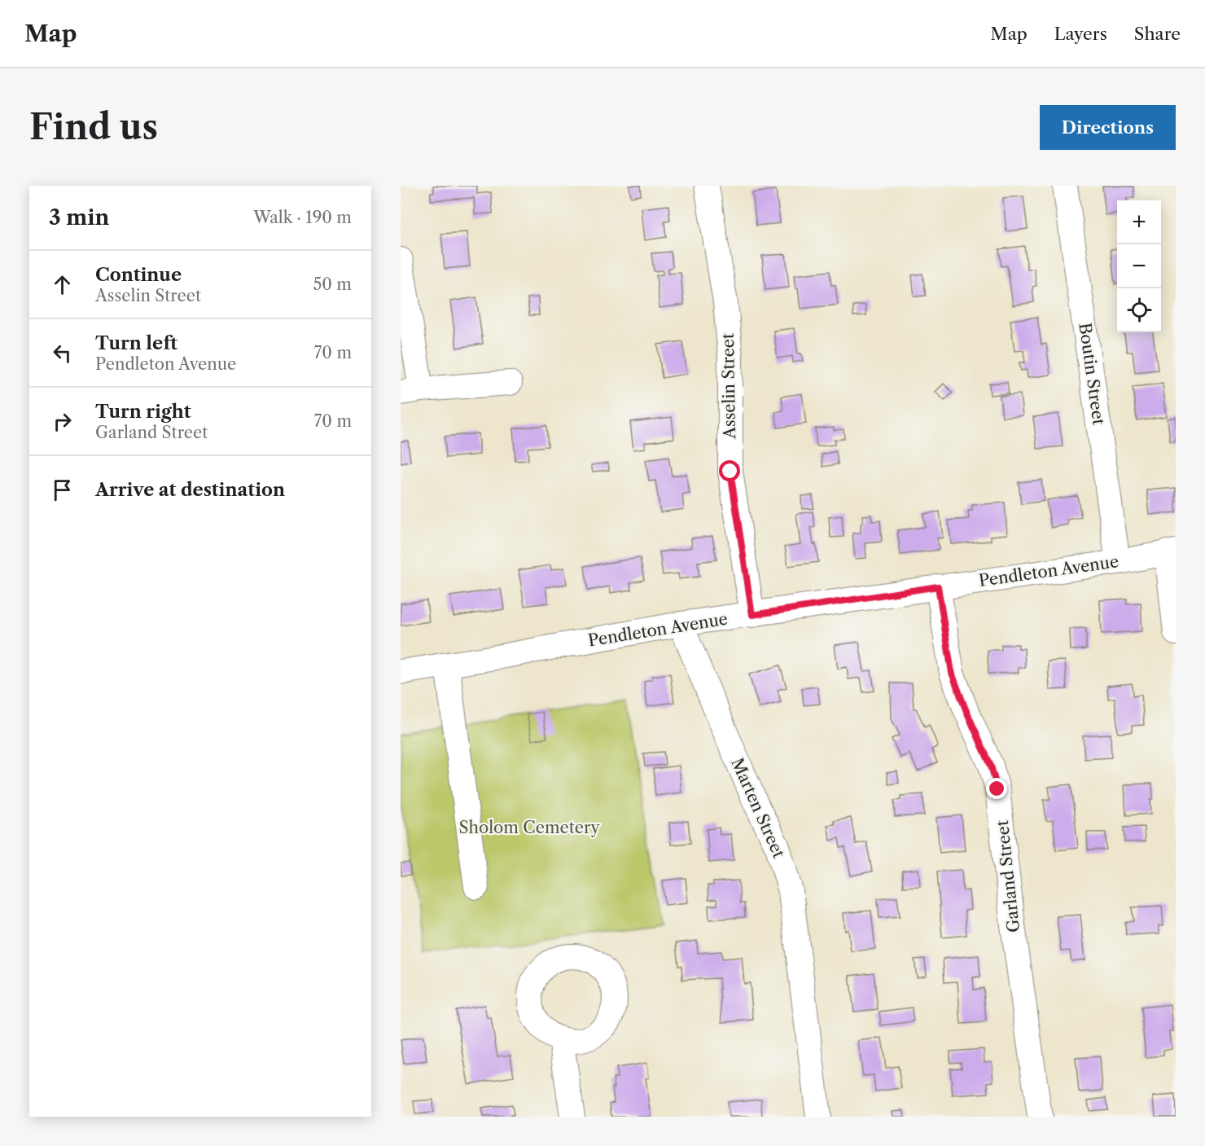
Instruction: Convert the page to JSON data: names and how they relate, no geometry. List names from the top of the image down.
{
  "streets": {
    "street": [
      "Boutin Street",
      "Asselin Street",
      "Pendleton Avenue",
      "Marten Street",
      "Garland Street"
    ]
  },
  "crossings": [
    ["Boutin Street", "Pendleton Avenue"],
    ["Asselin Street", "Pendleton Avenue"],
    ["Pendleton Avenue", "Marten Street"],
    ["Pendleton Avenue", "Garland Street"]
  ],
  "parks": ["Sholom Cemetery"],
  "page": {
    "header": "Map",
    "nav": ["Map", "Layers", "Share"],
    "buttons": "Directions",
    "title": "Find us",
    "heading": ["3 min", "Walk · 190 m"],
    "map_buttons": ["+", "−"],
    "list": [
      ["Continue", "Asselin Street", "50 m"],
      ["Turn left", "Pendleton Avenue", "70 m"],
      ["Turn right", "Garland Street", "70 m"],
      "Arrive at destination"
    ]
  }
}
